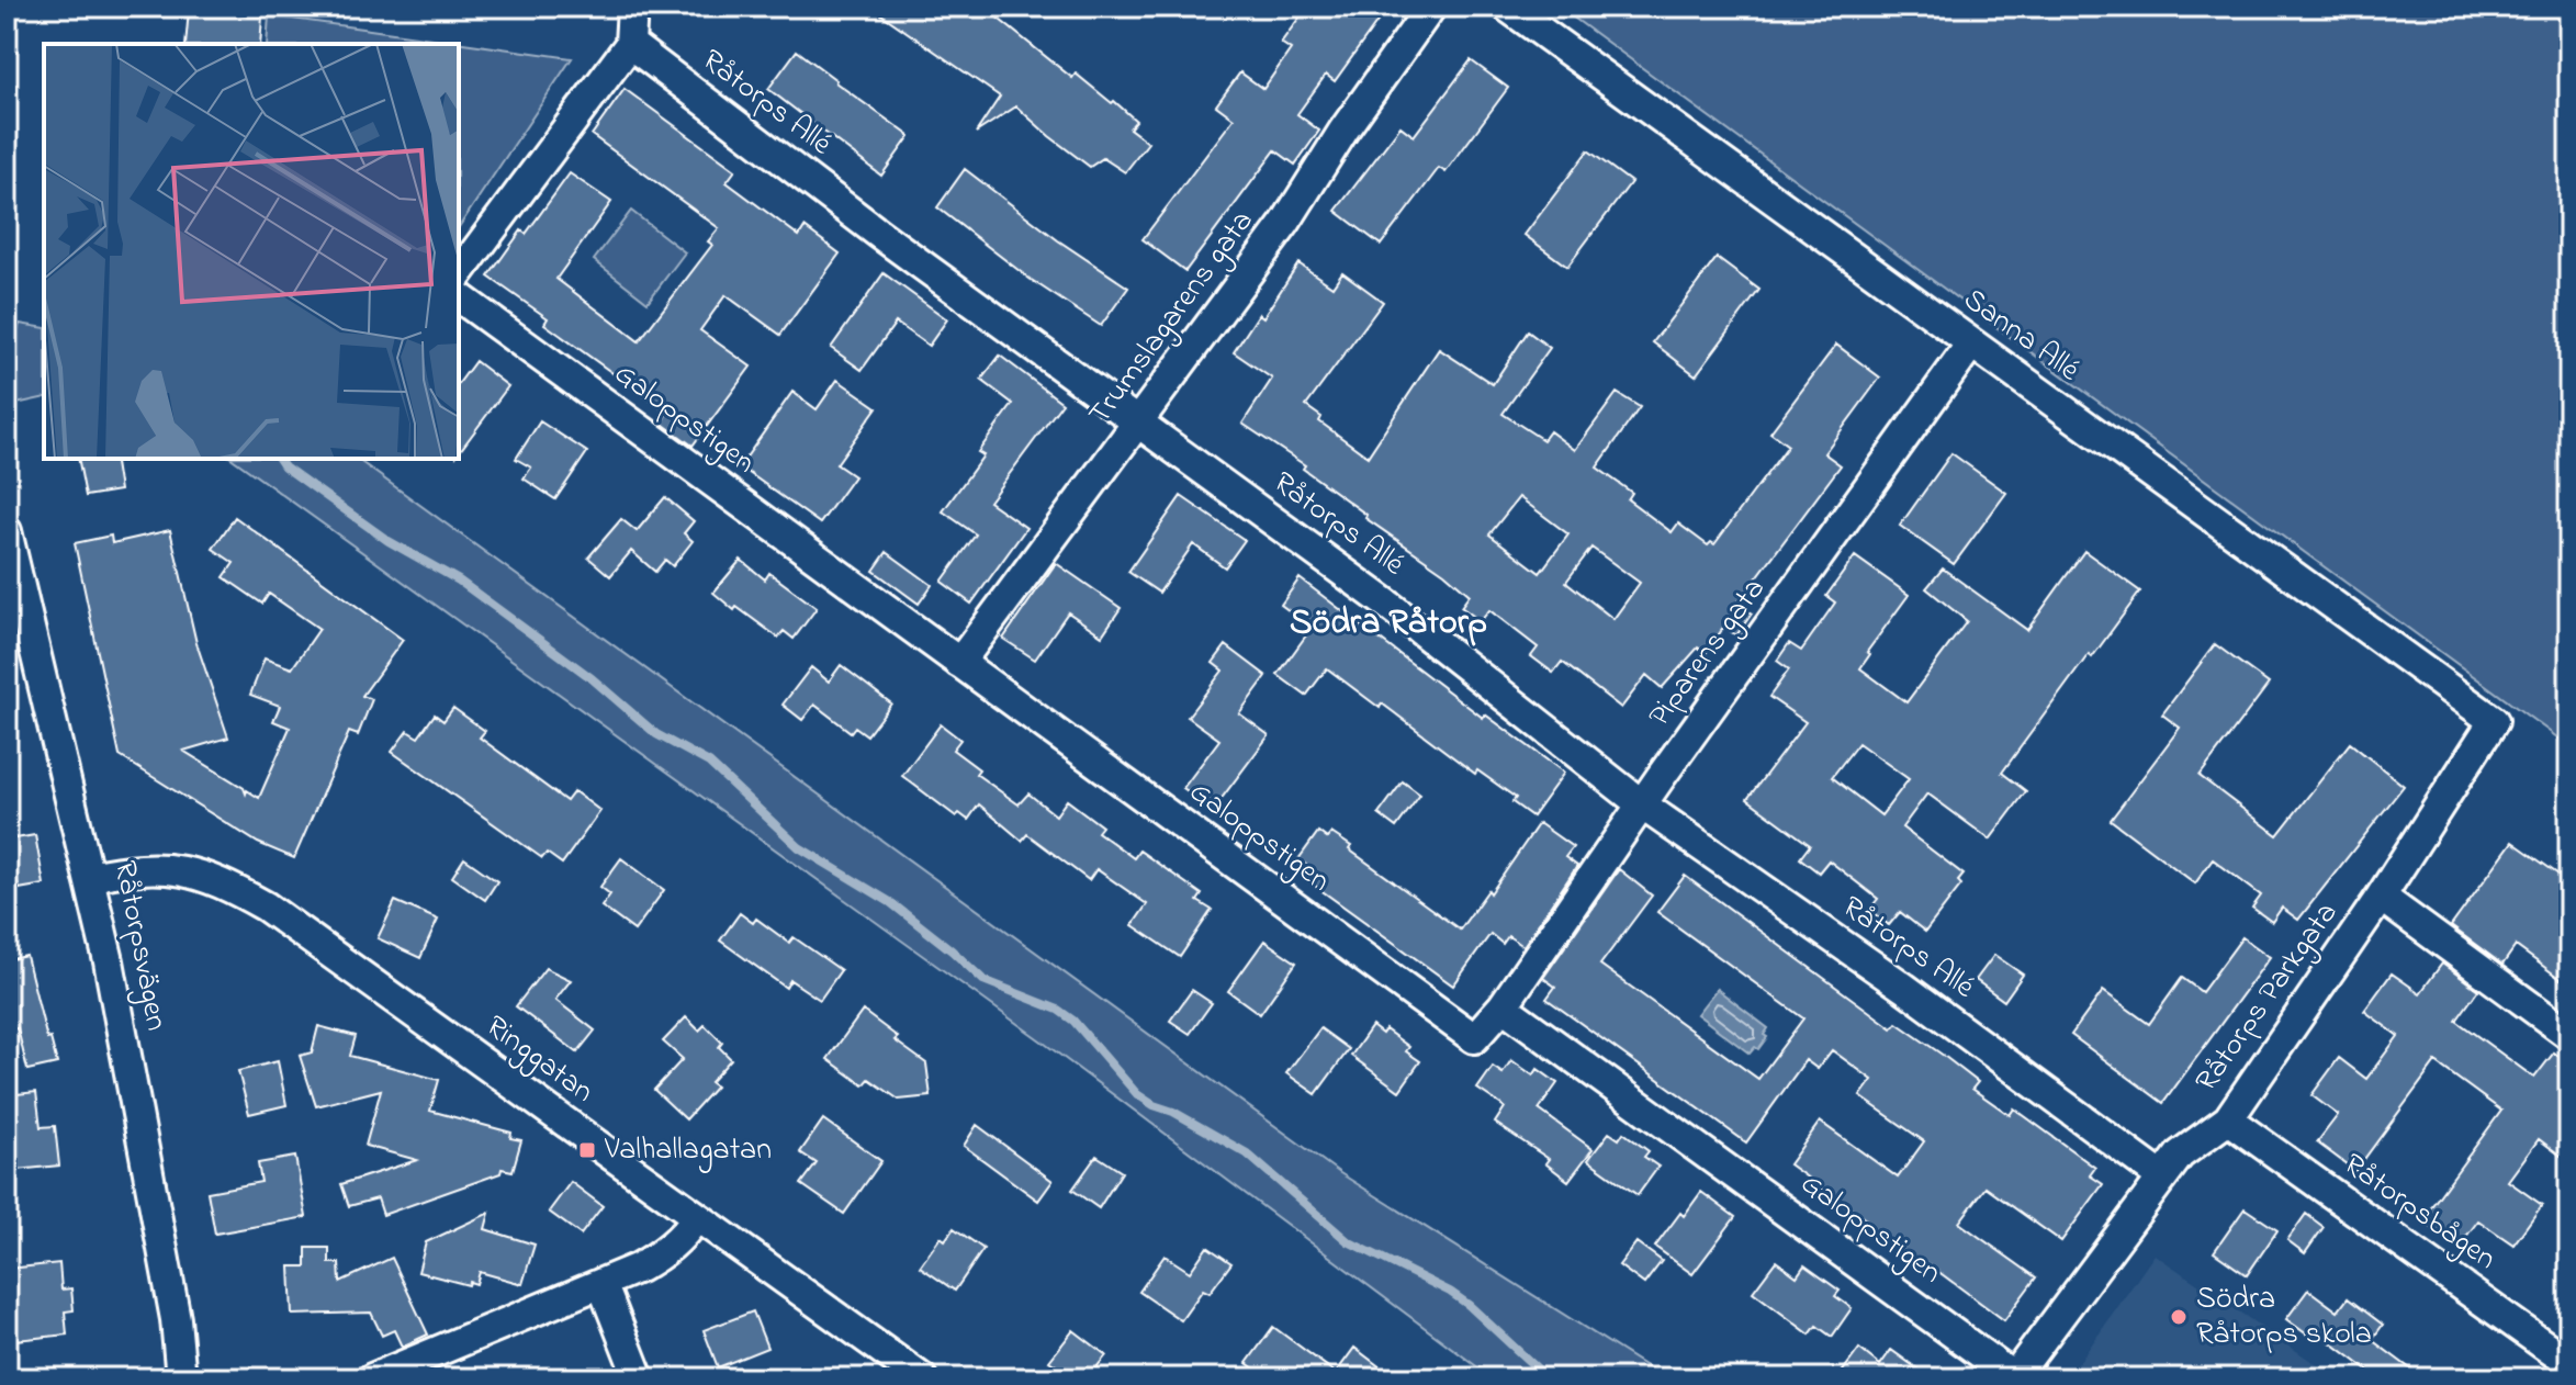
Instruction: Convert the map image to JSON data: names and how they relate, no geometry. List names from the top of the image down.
{
  "streets": {
    "street": [
      "Råtorps Allé",
      "Trumslagarens gata",
      "Sanna Allé",
      "Galoppstigen",
      "Piparens gata",
      "Råtorpsvägen",
      "Råtorps Parkgata",
      "Ringgatan",
      "Råtorpsbågen"
    ]
  },
  "crossings": [
    ["Råtorps Allé", "Trumslagarens gata"],
    ["Råtorps Allé", "Piparens gata"],
    ["Råtorps Allé", "Råtorps Parkgata"],
    ["Trumslagarens gata", "Galoppstigen"],
    ["Sanna Allé", "Piparens gata"],
    ["Sanna Allé", "Råtorps Parkgata"],
    ["Galoppstigen", "Piparens gata"],
    ["Galoppstigen", "Råtorps Parkgata"],
    ["Råtorpsvägen", "Ringgatan"],
    ["Råtorps Parkgata", "Råtorpsbågen"]
  ],
  "districts": ["Södra Råtorp"],
  "places": {
    "transit": ["Valhallagatan"],
    "other": ["Södra Råtorps skola"]
  }
}
